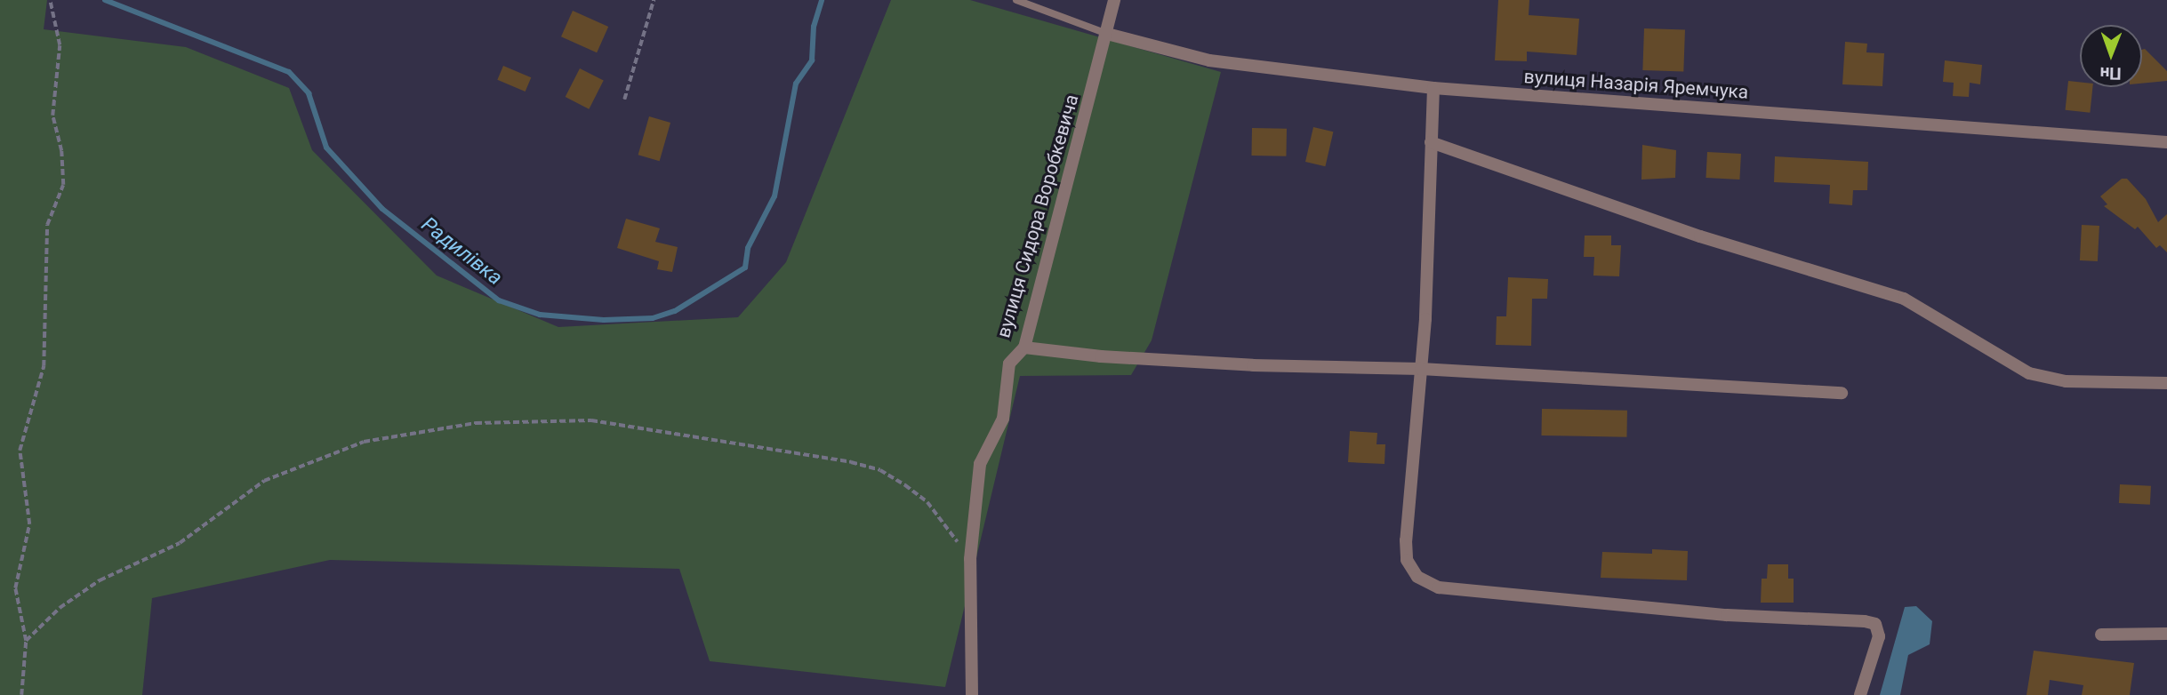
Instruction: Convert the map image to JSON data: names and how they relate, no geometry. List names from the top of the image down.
{
  "streets": {
    "street": ["вулиця Назарія Яремчука", "вулиця Сидора Воробкевича"]
  },
  "crossings": [
    ["вулиця Назарія Яремчука", "вулиця Сидора Воробкевича"]
  ],
  "water": ["Радилівка"],
  "north": "bottom"
}
